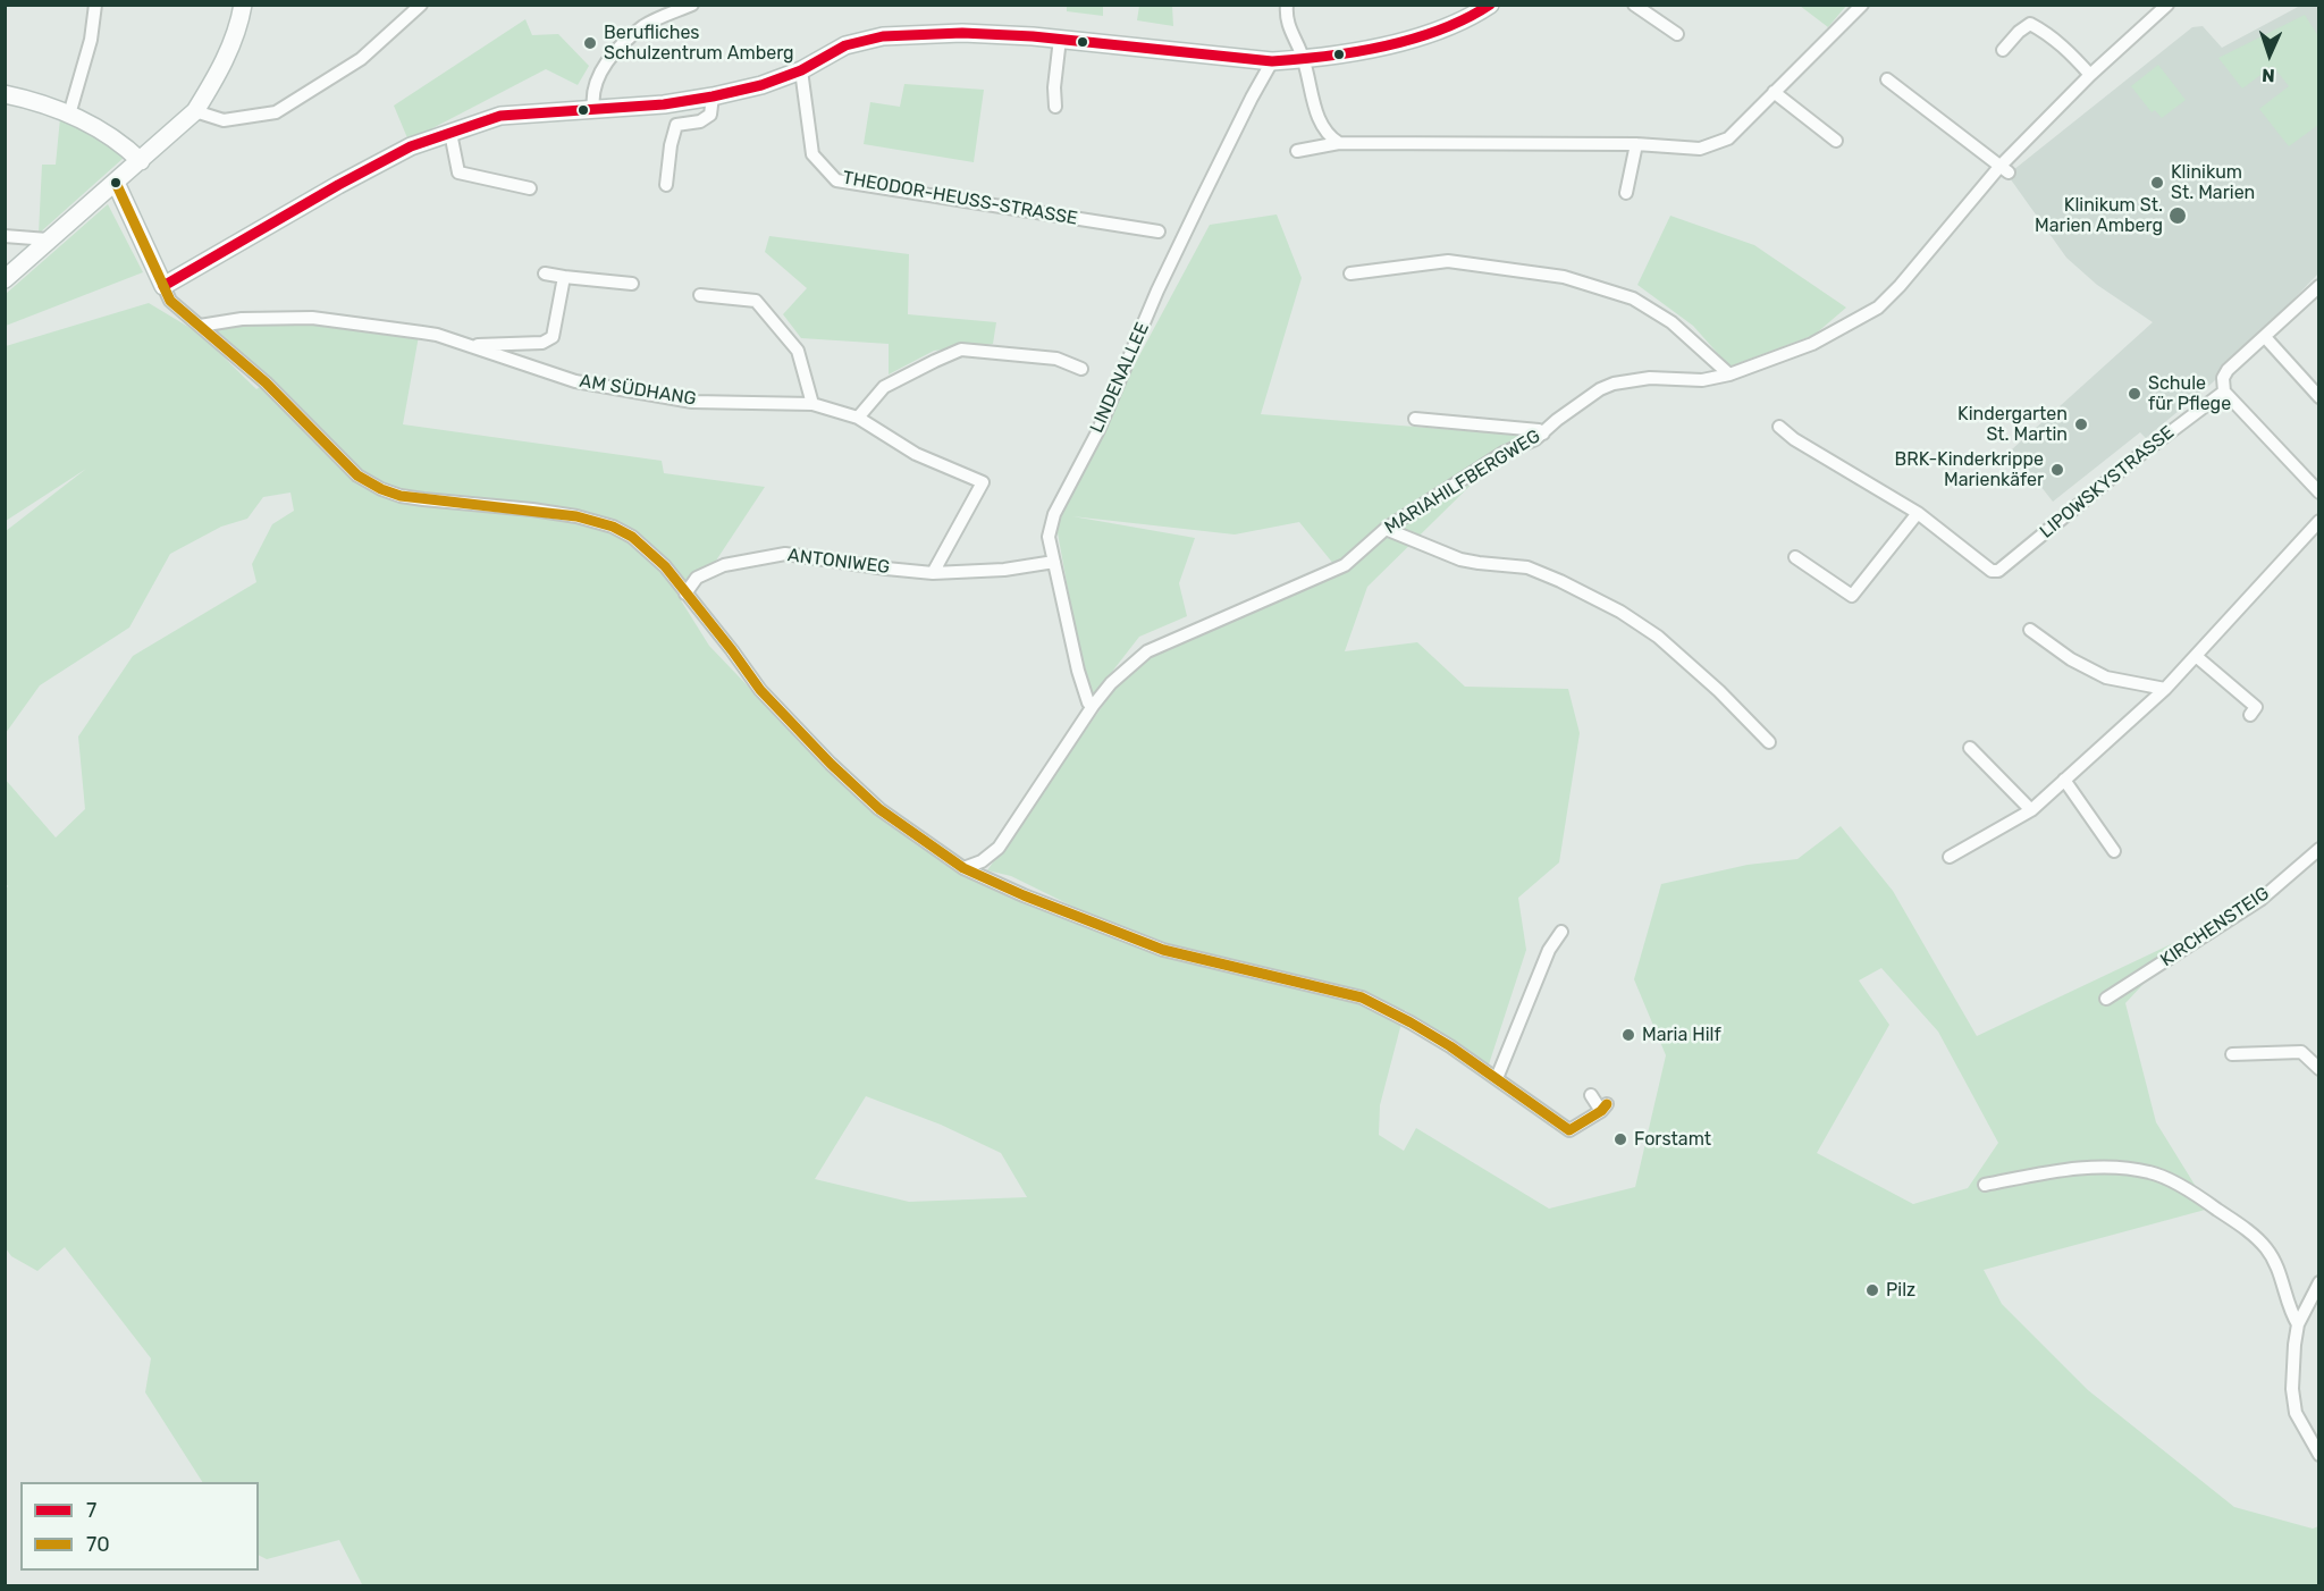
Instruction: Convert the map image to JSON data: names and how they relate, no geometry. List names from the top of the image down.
{
  "streets": {
    "street": [
      "THEODOR-HEUSS-STRASSE",
      "LINDENALLEE",
      "AM SÜDHANG",
      "MARIAHILFBERGWEG",
      "LIPOWSKYSTRASSE",
      "ANTONIWEG",
      "KIRCHENSTEIG"
    ]
  },
  "crossings": [
    ["LINDENALLEE", "MARIAHILFBERGWEG"],
    ["LINDENALLEE", "ANTONIWEG"],
    ["AM SÜDHANG", "ANTONIWEG"]
  ],
  "places": [
    "Berufliches Schulzentrum Amberg",
    "Klinikum St. Marien",
    "Klinikum St. Marien Amberg",
    "Schule für Pflege",
    "Kindergarten St. Martin",
    "BRK-Kinderkrippe Marienkäfer",
    "Maria Hilf",
    "Forstamt",
    "Pilz"
  ],
  "lines": ["transit line 7", "transit line 70"],
  "legend": ["7", "70"],
  "north": "bottom"
}
